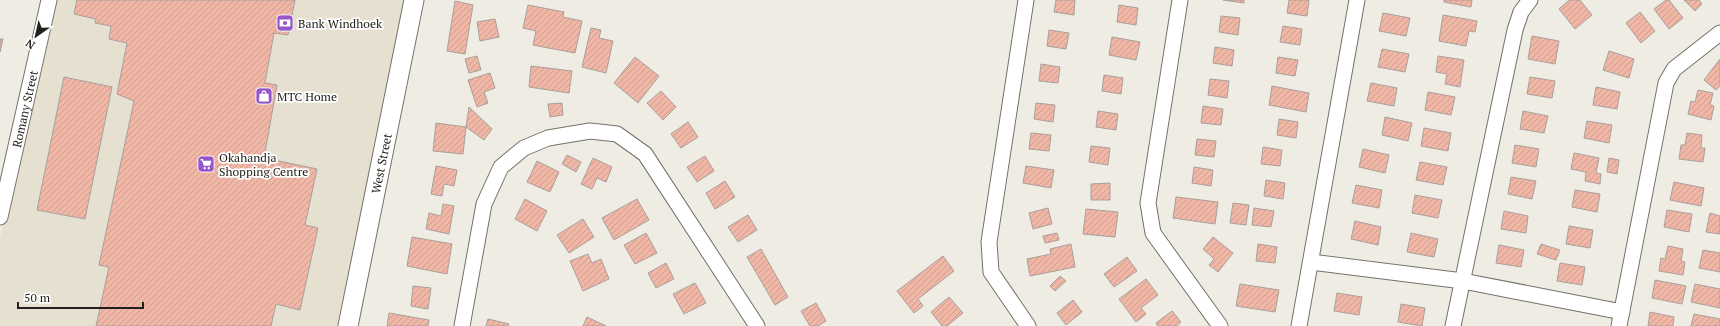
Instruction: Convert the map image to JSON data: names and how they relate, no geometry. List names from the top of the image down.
{
  "streets": {
    "street": ["Romany Street", "West Street"]
  },
  "places": {
    "bank": ["Bank Windhoek"],
    "shop": ["MTC Home"],
    "supermarket": ["Okahandja Shopping Centre"]
  },
  "scale_bar": "50 m",
  "north": "bottom left"
}
